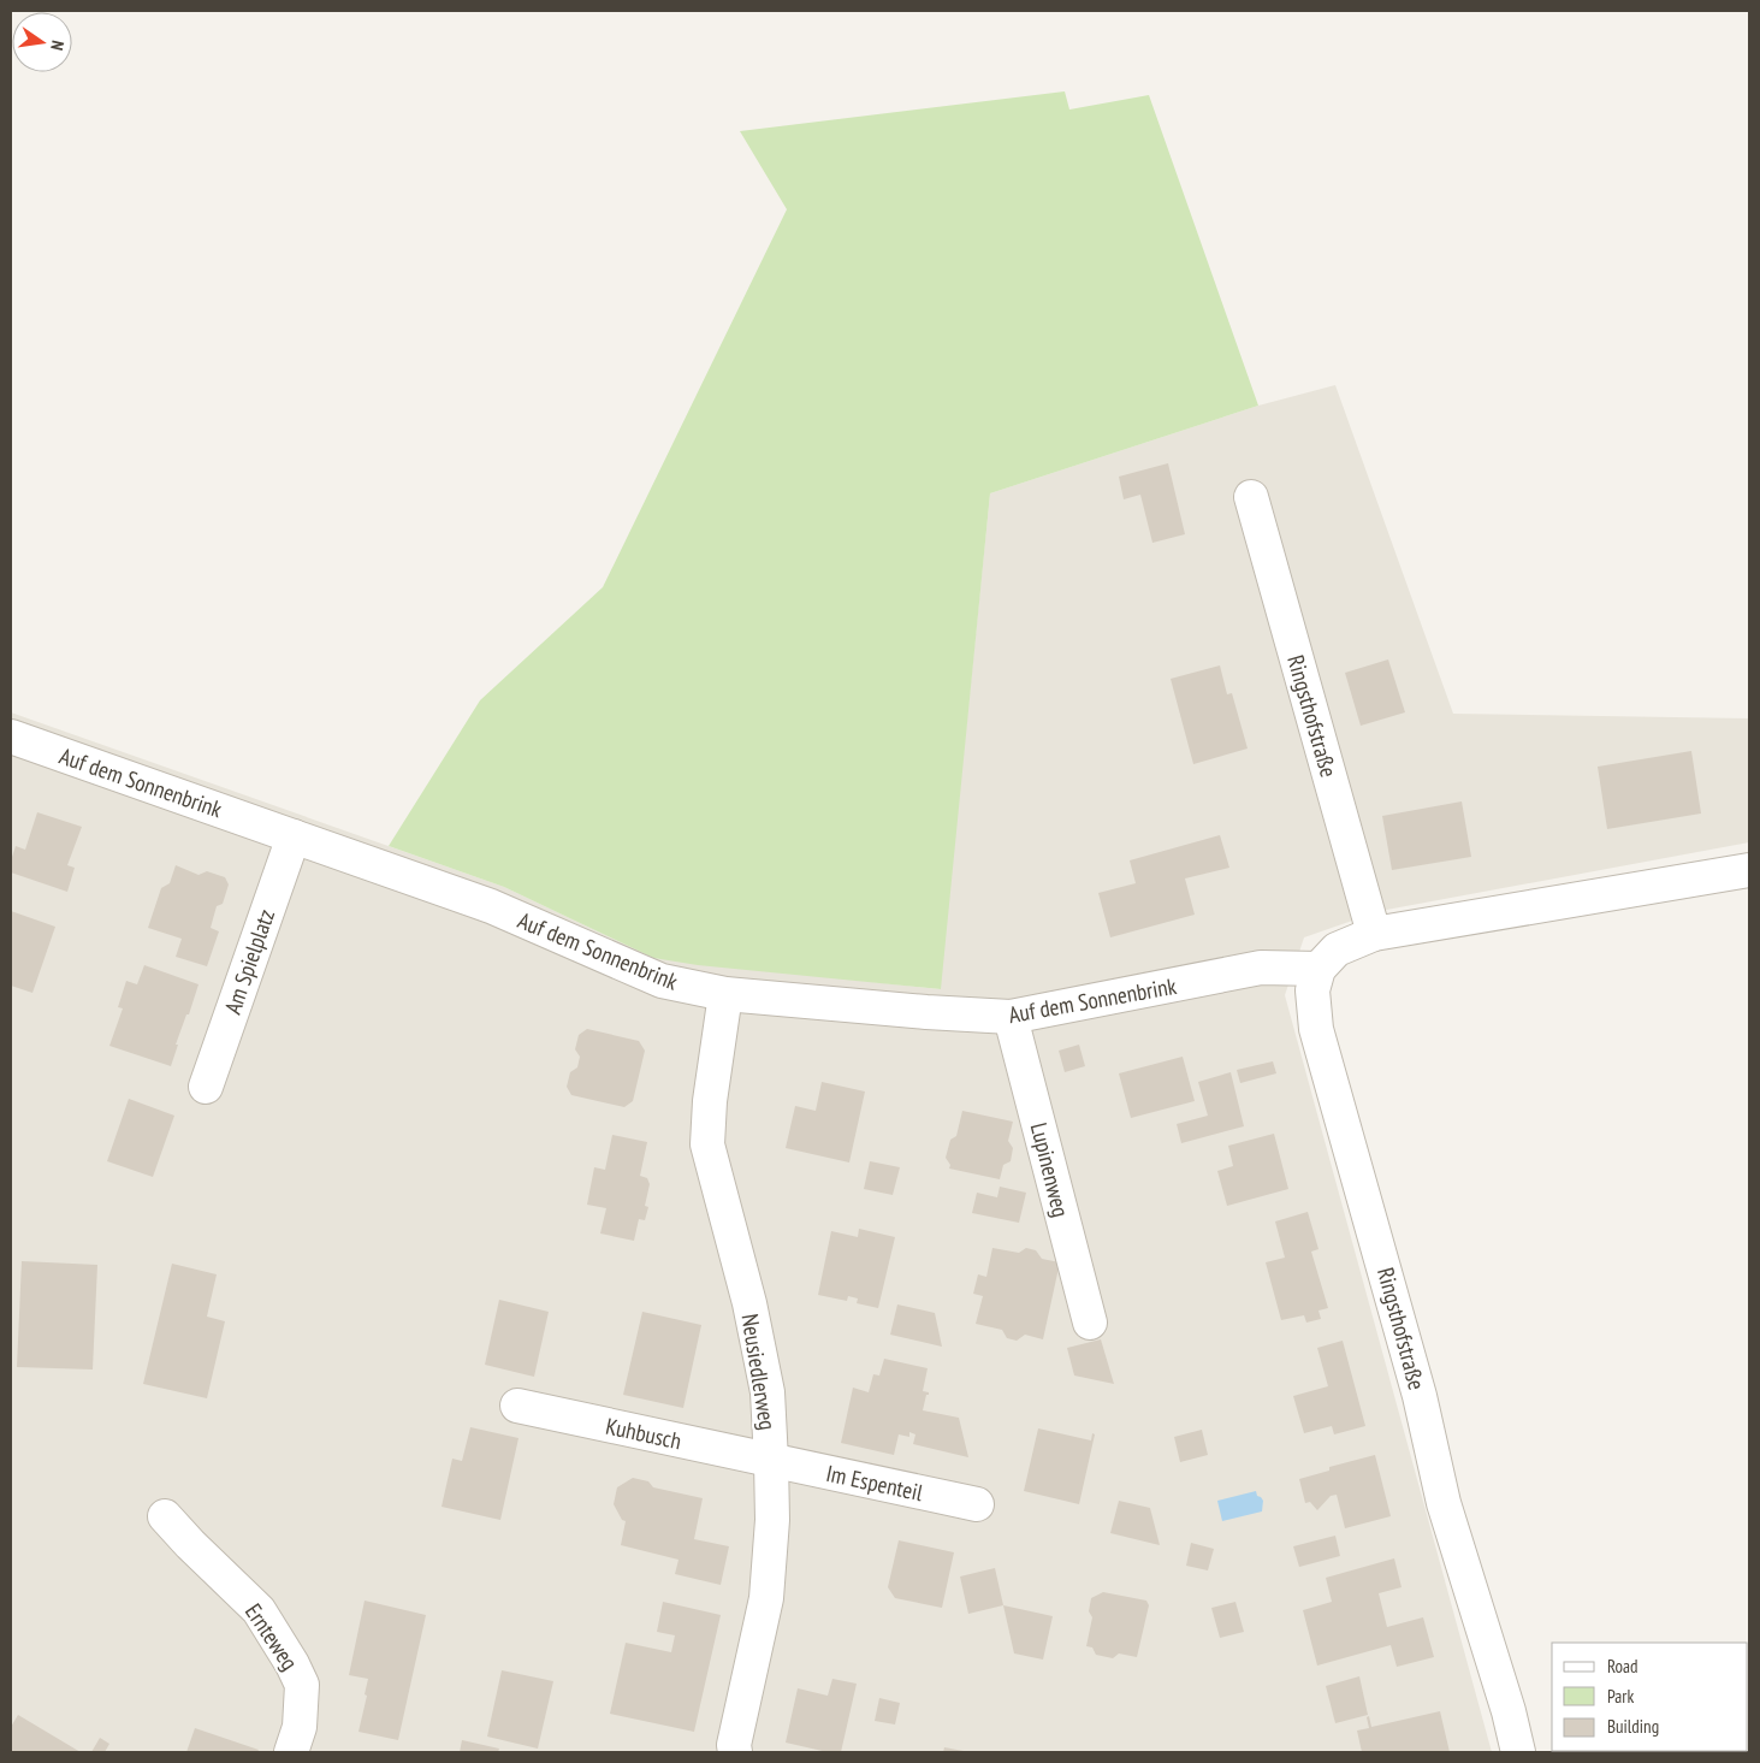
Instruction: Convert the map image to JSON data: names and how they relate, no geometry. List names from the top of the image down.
{
  "streets": {
    "street": [
      "Ringsthofstraße",
      "Auf dem Sonnenbrink",
      "Am Spielplatz",
      "Lupinenweg",
      "Neusiedlerweg",
      "Kuhbusch",
      "Im Espenteil",
      "Ernteweg"
    ]
  },
  "crossings": [
    ["Ringsthofstraße", "Auf dem Sonnenbrink"],
    ["Auf dem Sonnenbrink", "Am Spielplatz"],
    ["Auf dem Sonnenbrink", "Lupinenweg"],
    ["Auf dem Sonnenbrink", "Neusiedlerweg"],
    ["Neusiedlerweg", "Kuhbusch"],
    ["Neusiedlerweg", "Im Espenteil"],
    ["Kuhbusch", "Im Espenteil"]
  ],
  "legend": ["Road", "Park", "Building"],
  "north": "right"
}
